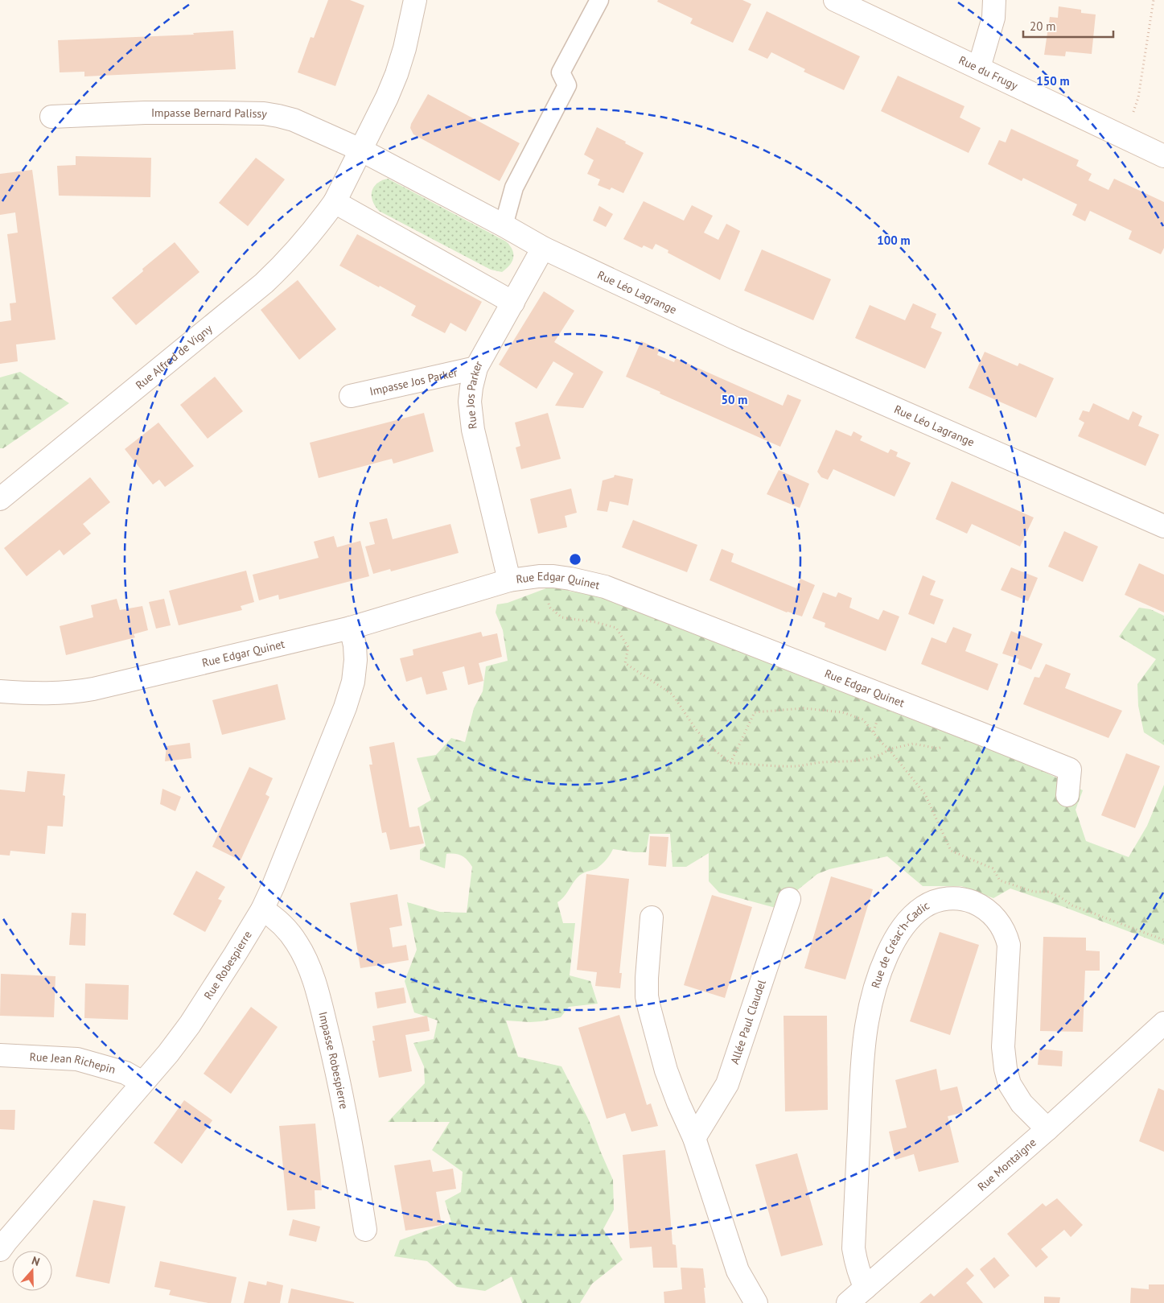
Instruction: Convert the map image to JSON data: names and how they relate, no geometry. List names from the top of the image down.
{
  "streets": {
    "street": [
      "Rue du Frugy",
      "Impasse Bernard Palissy",
      "Rue Léo Lagrange",
      "Rue Alfred de Vigny",
      "Impasse Jos Parker",
      "Rue Jos Parker",
      "Rue Edgar Quinet",
      "Rue de Créac'h-Cadic",
      "Rue Robespierre",
      "Allée Paul Claudel",
      "Impasse Robespierre",
      "Rue Jean Richepin",
      "Rue Montaigne"
    ]
  },
  "crossings": [
    ["Impasse Bernard Palissy", "Rue Léo Lagrange"],
    ["Rue Léo Lagrange", "Rue Jos Parker"],
    ["Impasse Jos Parker", "Rue Jos Parker"],
    ["Rue Jos Parker", "Rue Edgar Quinet"],
    ["Rue Edgar Quinet", "Rue Robespierre"],
    ["Rue de Créac'h-Cadic", "Rue Montaigne"],
    ["Rue Robespierre", "Impasse Robespierre"],
    ["Rue Robespierre", "Rue Jean Richepin"]
  ],
  "scale_bar": "20 m",
  "north": "top",
  "rings": ["150 m", "100 m", "50 m"]
}
